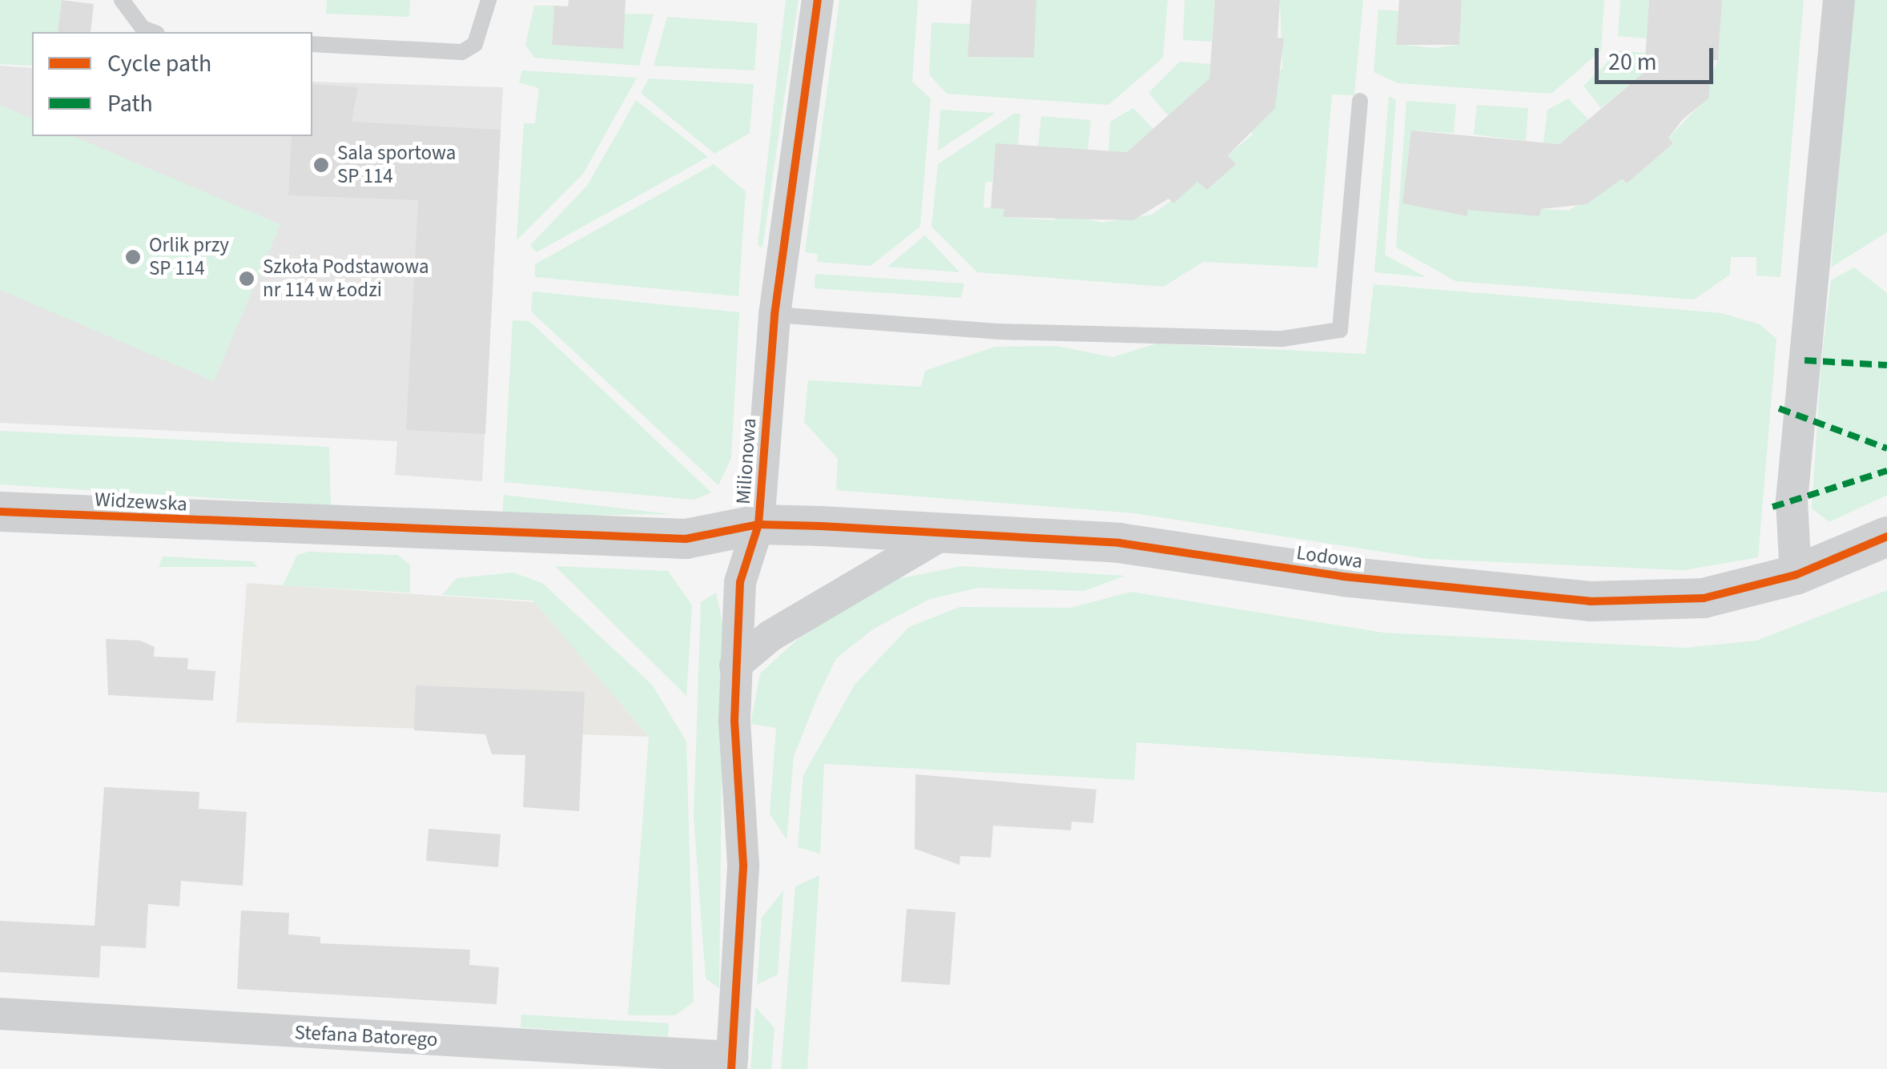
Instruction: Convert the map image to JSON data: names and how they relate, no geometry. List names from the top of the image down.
{
  "streets": {
    "street": [
      "Milionowa",
      "Widzewska",
      "Lodowa",
      "Stefana Batorego"
    ]
  },
  "crossings": [
    ["Milionowa", "Widzewska"],
    ["Milionowa", "Lodowa"],
    ["Milionowa", "Stefana Batorego"],
    ["Widzewska", "Lodowa"]
  ],
  "places": ["Sala sportowa SP 114", "Orlik przy SP 114", "Szkoła Podstawowa nr 114 w Łodzi"],
  "legend": ["Cycle path", "Path"],
  "scale_bar": "20 m"
}
